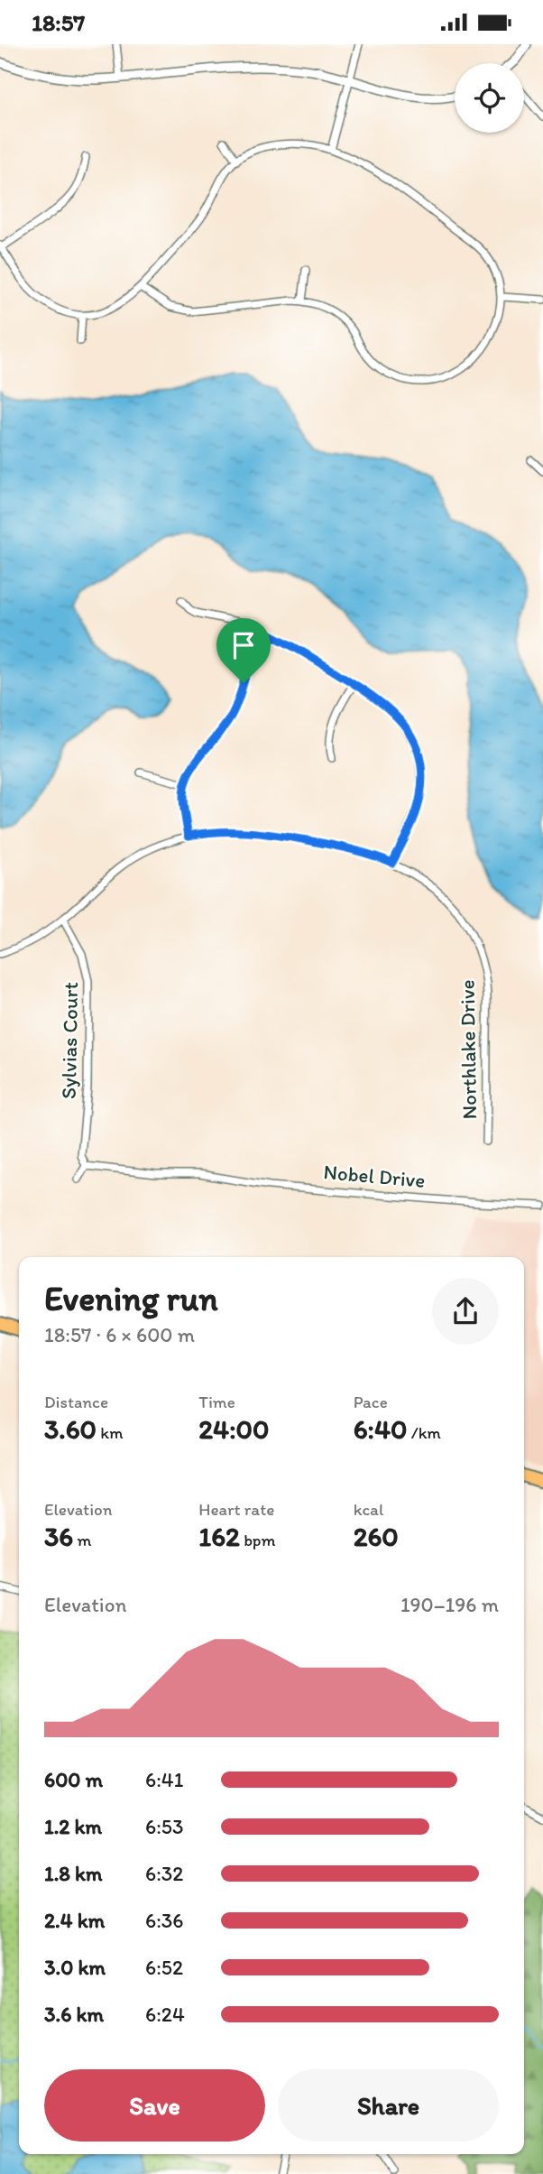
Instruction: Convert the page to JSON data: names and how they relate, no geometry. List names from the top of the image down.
{
  "streets": {
    "street": ["Sylvias Court", "Northlake Drive", "Nobel Drive"]
  },
  "crossings": [
    ["Sylvias Court", "Northlake Drive"],
    ["Sylvias Court", "Nobel Drive"]
  ],
  "page": {
    "status": "18:57",
    "heading": ["Evening run", "18:57 · 6 × 600 m"],
    "stats": [
      ["Distance", "3.60 km"],
      ["Time", "24:00"],
      ["Pace", "6:40 /km"],
      ["Elevation", "36 m"],
      ["Heart rate", "162 bpm"],
      ["kcal", "260"]
    ],
    "chart": ["Elevation", "190–196 m"],
    "list": [
      {
        "name": "600 m",
        "note": "6:41"
      },
      {
        "name": "1.2 km",
        "note": "6:53"
      },
      {
        "name": "1.8 km",
        "note": "6:32"
      },
      {
        "name": "2.4 km",
        "note": "6:36"
      },
      {
        "name": "3.0 km",
        "note": "6:52"
      },
      {
        "name": "3.6 km",
        "note": "6:24"
      }
    ],
    "buttons": ["Save", "Share"]
  }
}
